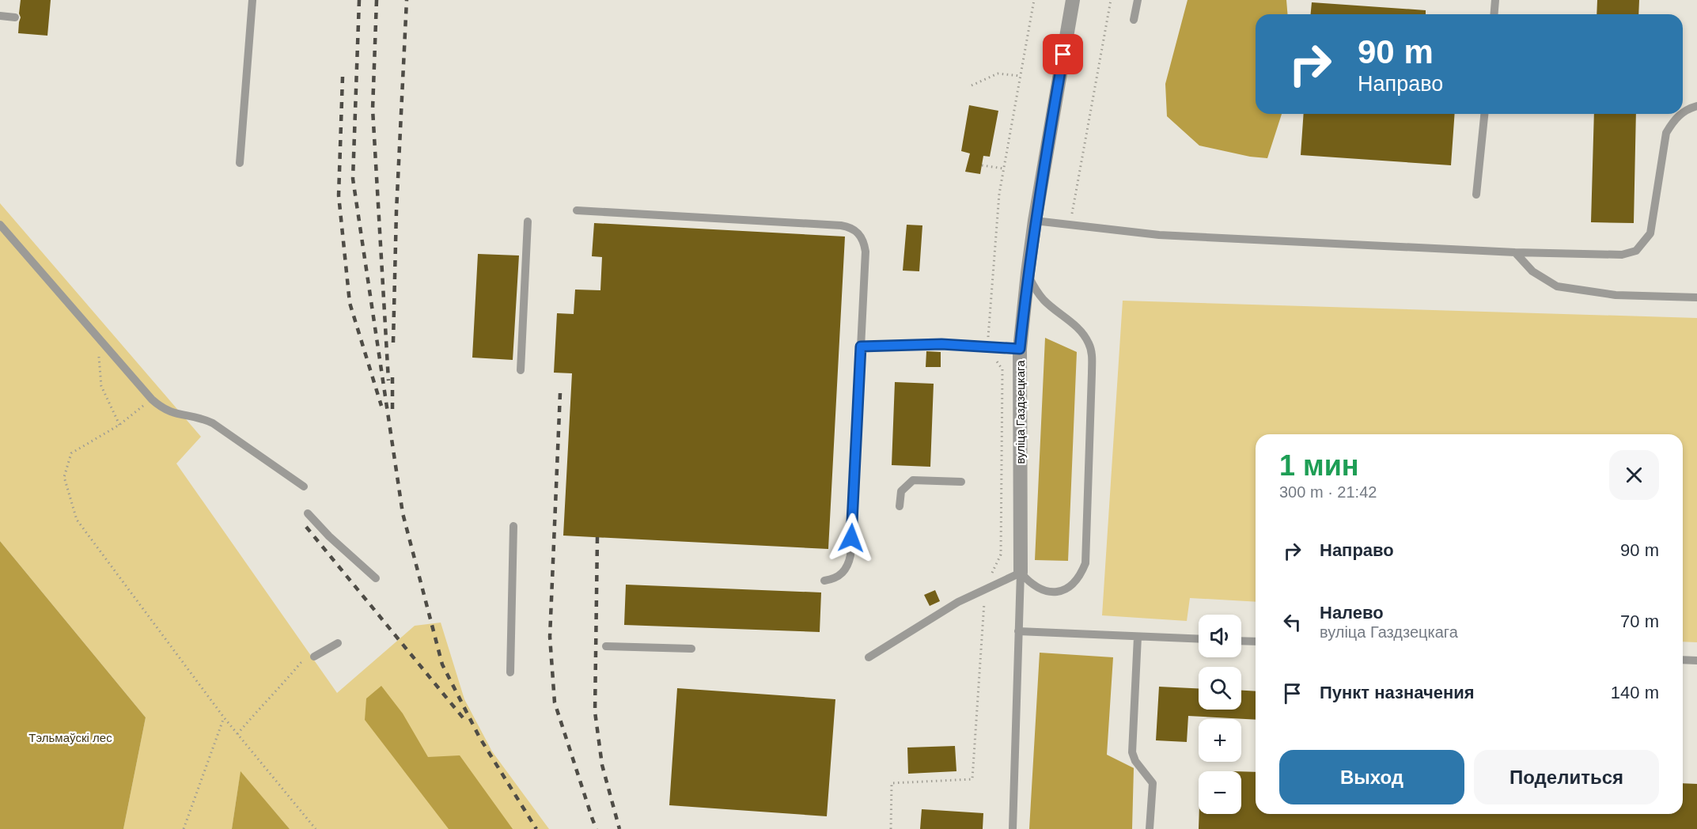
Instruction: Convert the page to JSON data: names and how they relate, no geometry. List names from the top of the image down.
{
  "streets": {
    "street": ["вуліца Газдзецкага"]
  },
  "parks": ["Тэльмаўскі лес"],
  "page": {
    "turn": ["90 m", "Направо"],
    "heading": ["1 мин", "300 m · 21:42"],
    "list": [
      {
        "name": "Направо",
        "value": "90 m"
      },
      {
        "name": "Налево",
        "note": "вуліца Газдзецкага",
        "value": "70 m"
      },
      {
        "name": "Пункт назначения",
        "value": "140 m"
      }
    ],
    "map_buttons": ["+", "−"],
    "buttons": ["Выход", "Поделиться"]
  }
}
